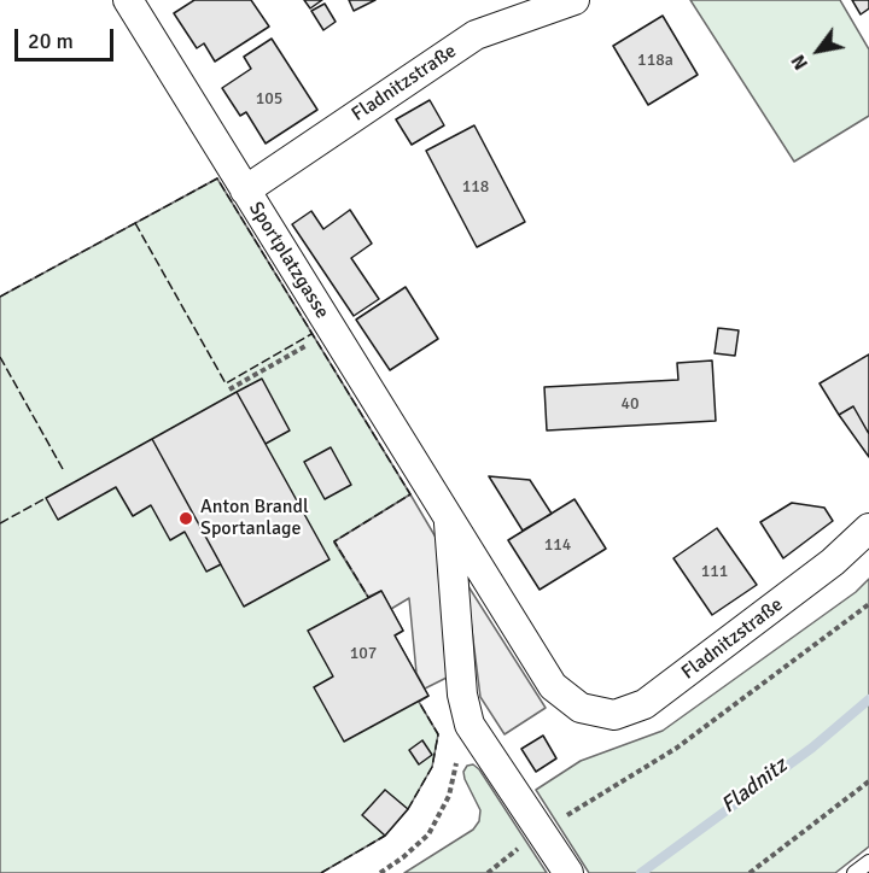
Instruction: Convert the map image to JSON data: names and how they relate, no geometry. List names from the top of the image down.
{
  "streets": {
    "street": ["Fladnitzstraße", "Sportplatzgasse"]
  },
  "crossings": [
    ["Fladnitzstraße", "Sportplatzgasse"]
  ],
  "water": ["Fladnitz"],
  "places": ["Anton Brandl Sportanlage"],
  "house_numbers": [
    "118a",
    "105",
    "118",
    "40",
    "114",
    "111",
    "107"
  ],
  "scale_bar": "20 m",
  "north": "bottom left"
}
